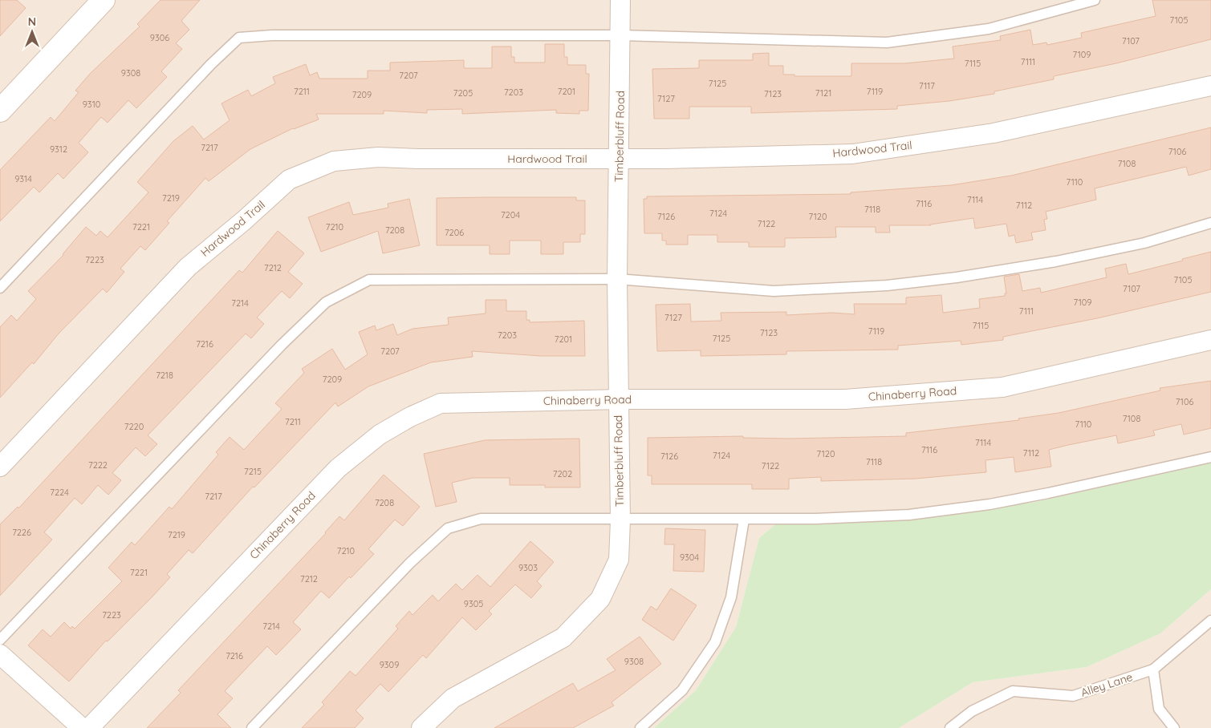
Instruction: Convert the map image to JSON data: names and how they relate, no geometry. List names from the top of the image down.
{
  "streets": {
    "street": ["Timberbluff Road", "Hardwood Trail", "Chinaberry Road"],
    "lane": ["Alley Lane"]
  },
  "crossings": [
    ["Timberbluff Road", "Hardwood Trail"],
    ["Timberbluff Road", "Chinaberry Road"]
  ],
  "house_numbers": [
    "7105",
    "9306",
    "7107",
    "7109",
    "7111",
    "7115",
    "9308",
    "7207",
    "7125",
    "7117",
    "7211",
    "7201",
    "7119",
    "7203",
    "7205",
    "7121",
    "7123",
    "7209",
    "7127",
    "9310",
    "7217",
    "9312",
    "7106",
    "7108",
    "9314",
    "7110",
    "7219",
    "7114",
    "7116",
    "7112",
    "7118",
    "7124",
    "7204",
    "7126",
    "7120",
    "7122",
    "7221",
    "7210",
    "7208",
    "7206",
    "7223",
    "7212",
    "7105",
    "7107",
    "7109",
    "7214",
    "7111",
    "7127",
    "7115",
    "7119",
    "7123",
    "7203",
    "7125",
    "7201",
    "7216",
    "7207",
    "7218",
    "7209",
    "7106",
    "7108",
    "7211",
    "7110",
    "7220",
    "7114",
    "7116",
    "7112",
    "7120",
    "7124",
    "7126",
    "7118",
    "7222",
    "7122",
    "7215",
    "7202",
    "7224",
    "7217",
    "7208",
    "7226",
    "7219",
    "7210",
    "9304",
    "9303",
    "7221",
    "7212",
    "9305",
    "7223",
    "7214",
    "7216",
    "9308",
    "9309"
  ],
  "north": "top"
}
